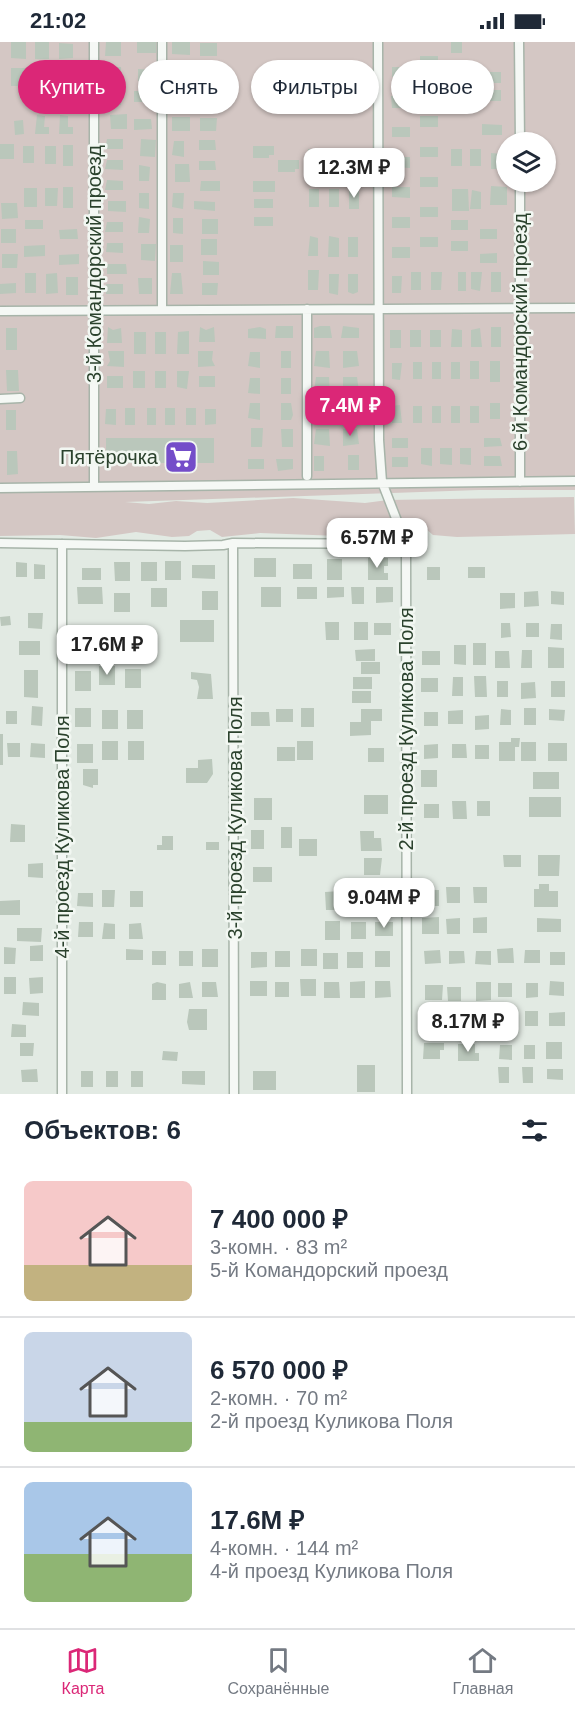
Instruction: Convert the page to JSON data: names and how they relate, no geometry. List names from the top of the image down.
{
  "streets": {
    "street": [
      "3-й Командорский проезд",
      "6-й Командорский проезд",
      "2-й проезд Куликова Поля",
      "3-й проезд Куликова Поля",
      "4-й проезд Куликова Поля"
    ]
  },
  "places": {
    "supermarket": ["Пятёрочка"]
  },
  "page": {
    "status": "21:02",
    "chip": [
      "Купить",
      "Снять",
      "Фильтры",
      "Новое"
    ],
    "price": [
      "12.3M ₽",
      "7.4M ₽",
      "6.57M ₽",
      "17.6M ₽",
      "9.04M ₽",
      "8.17M ₽"
    ],
    "heading": "Объектов: 6",
    "list": [
      {
        "name": "7 400 000 ₽",
        "note": "3-комн. · 83 m² · 5-й Командорский проезд"
      },
      {
        "name": "6 570 000 ₽",
        "note": "2-комн. · 70 m² · 2-й проезд Куликова Поля"
      },
      {
        "name": "17.6M ₽",
        "note": "4-комн. · 144 m² · 4-й проезд Куликова Поля"
      }
    ],
    "tabs": ["Карта", "Сохранённые", "Главная"]
  }
}
